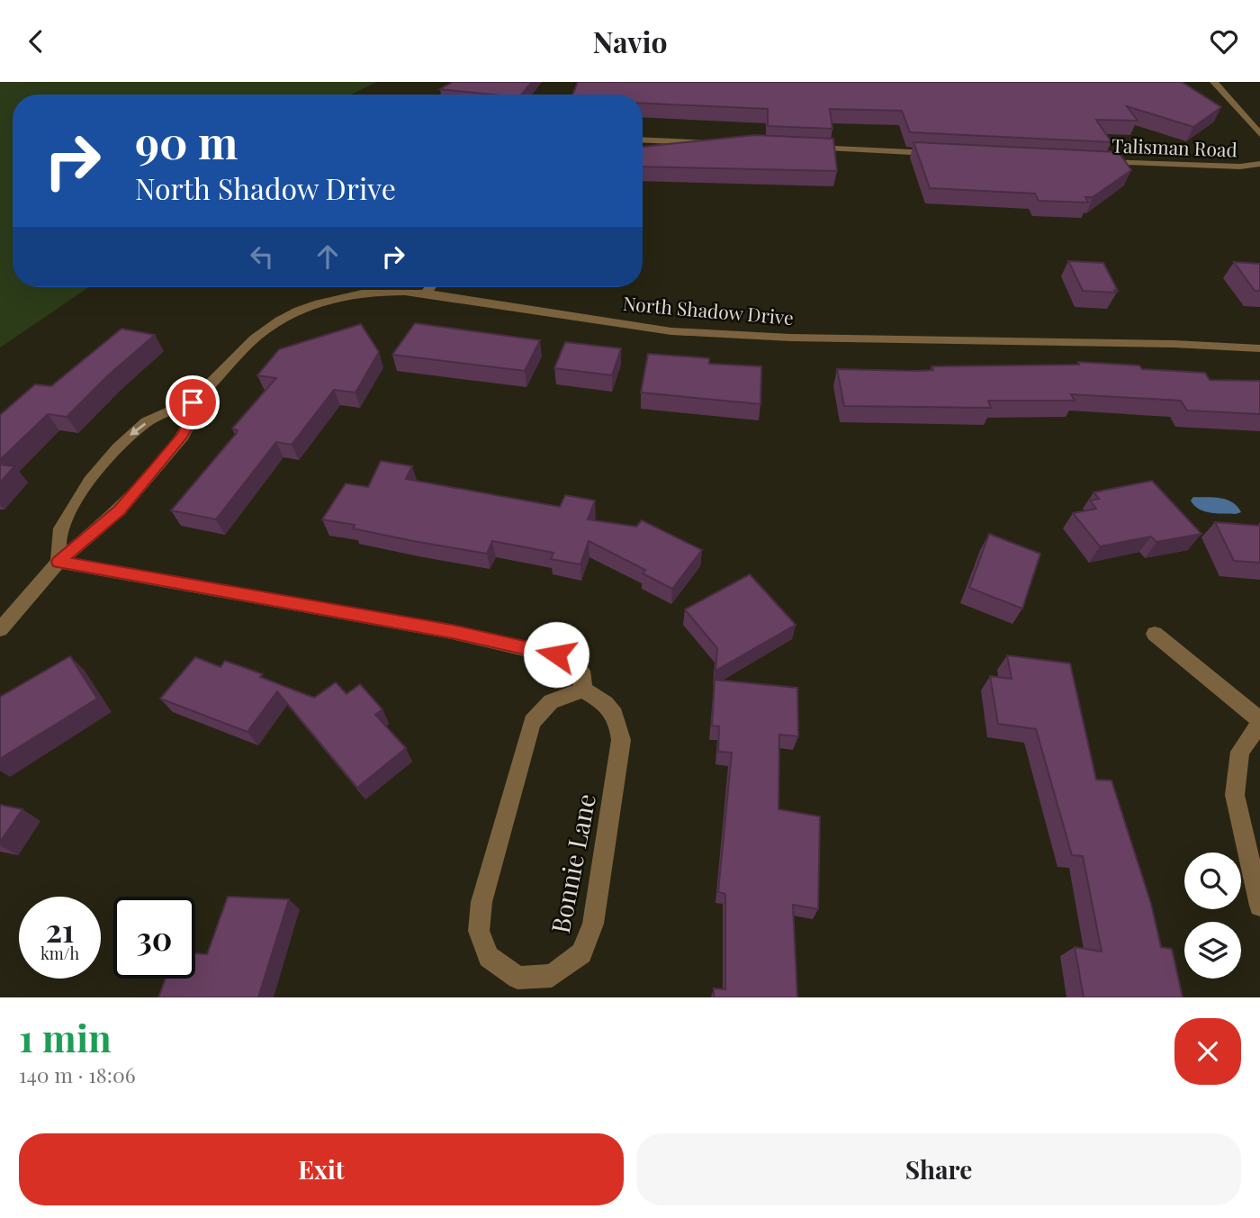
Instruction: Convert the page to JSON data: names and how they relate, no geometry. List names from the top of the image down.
{
  "streets": {
    "street": ["Talisman Road", "North Shadow Drive", "Bonnie Lane"]
  },
  "page": {
    "header": "Navio",
    "turn": ["90 m", "North Shadow Drive"],
    "speed": "21 km/h",
    "limit": "30",
    "heading": ["1 min", "140 m · 18:06"],
    "buttons": ["Exit", "Share"]
  }
}
